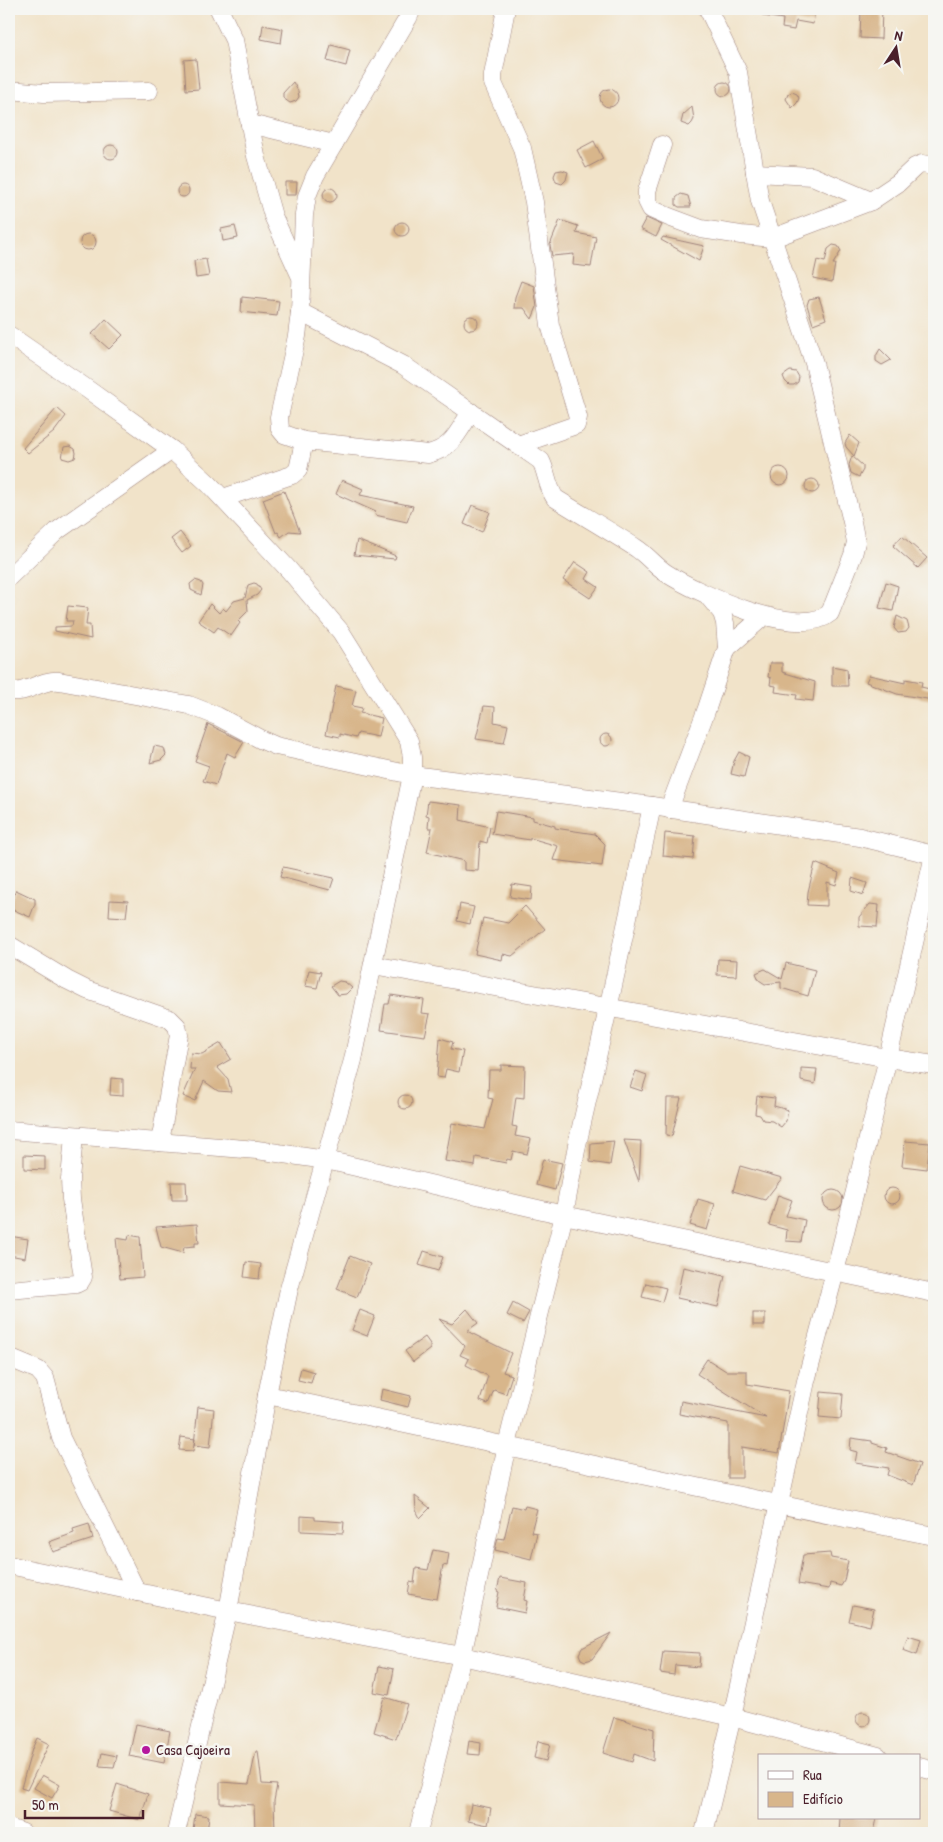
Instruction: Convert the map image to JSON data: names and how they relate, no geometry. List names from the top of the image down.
{
  "places": ["Casa Cajoeira"],
  "legend": ["Rua", "Edifício"],
  "scale_bar": "50 m",
  "north": "top"
}
